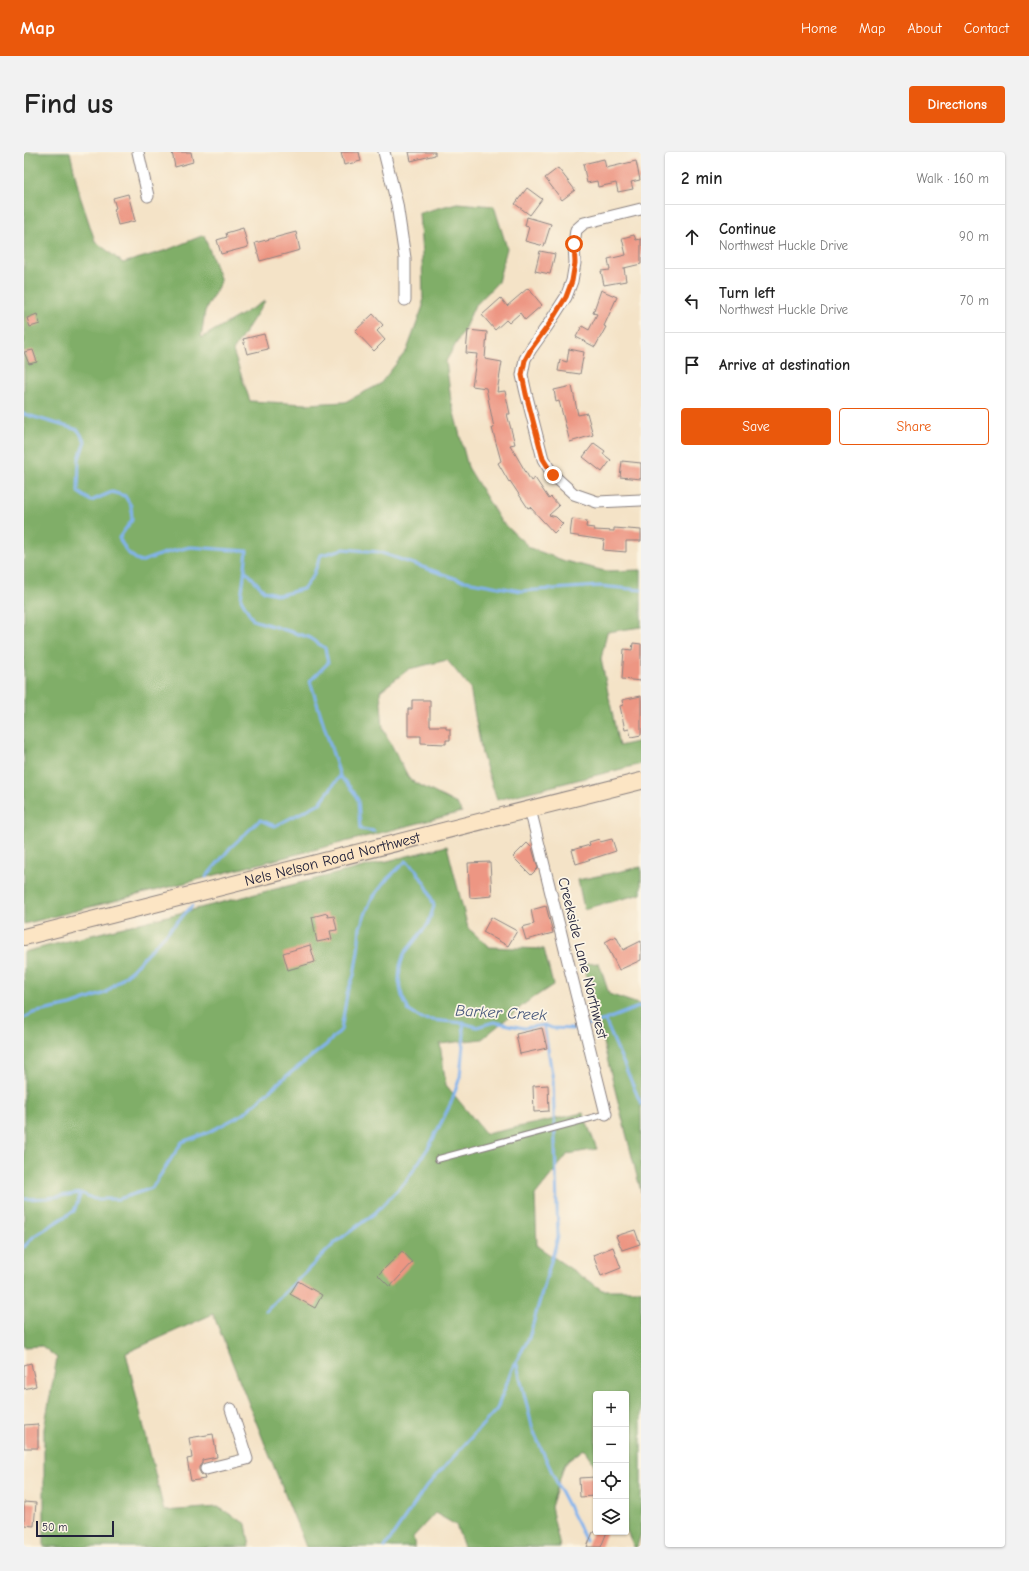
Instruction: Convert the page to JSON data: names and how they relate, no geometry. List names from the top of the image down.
{
  "streets": {
    "street": ["Nels Nelson Road Northwest", "Creekside Lane Northwest"]
  },
  "crossings": [
    ["Nels Nelson Road Northwest", "Creekside Lane Northwest"]
  ],
  "water": ["Barker Creek"],
  "scale_bar": "50 m",
  "page": {
    "header": "Map",
    "nav": [
      "Home",
      "Map",
      "About",
      "Contact"
    ],
    "buttons": [
      "Directions",
      ["Save", "Share"]
    ],
    "title": "Find us",
    "heading": ["2 min", "Walk · 160 m"],
    "list": [
      ["Continue", "Northwest Huckle Drive", "90 m"],
      ["Turn left", "Northwest Huckle Drive", "70 m"],
      "Arrive at destination"
    ],
    "map_buttons": ["+", "−"],
    "scale": "50 m"
  }
}
